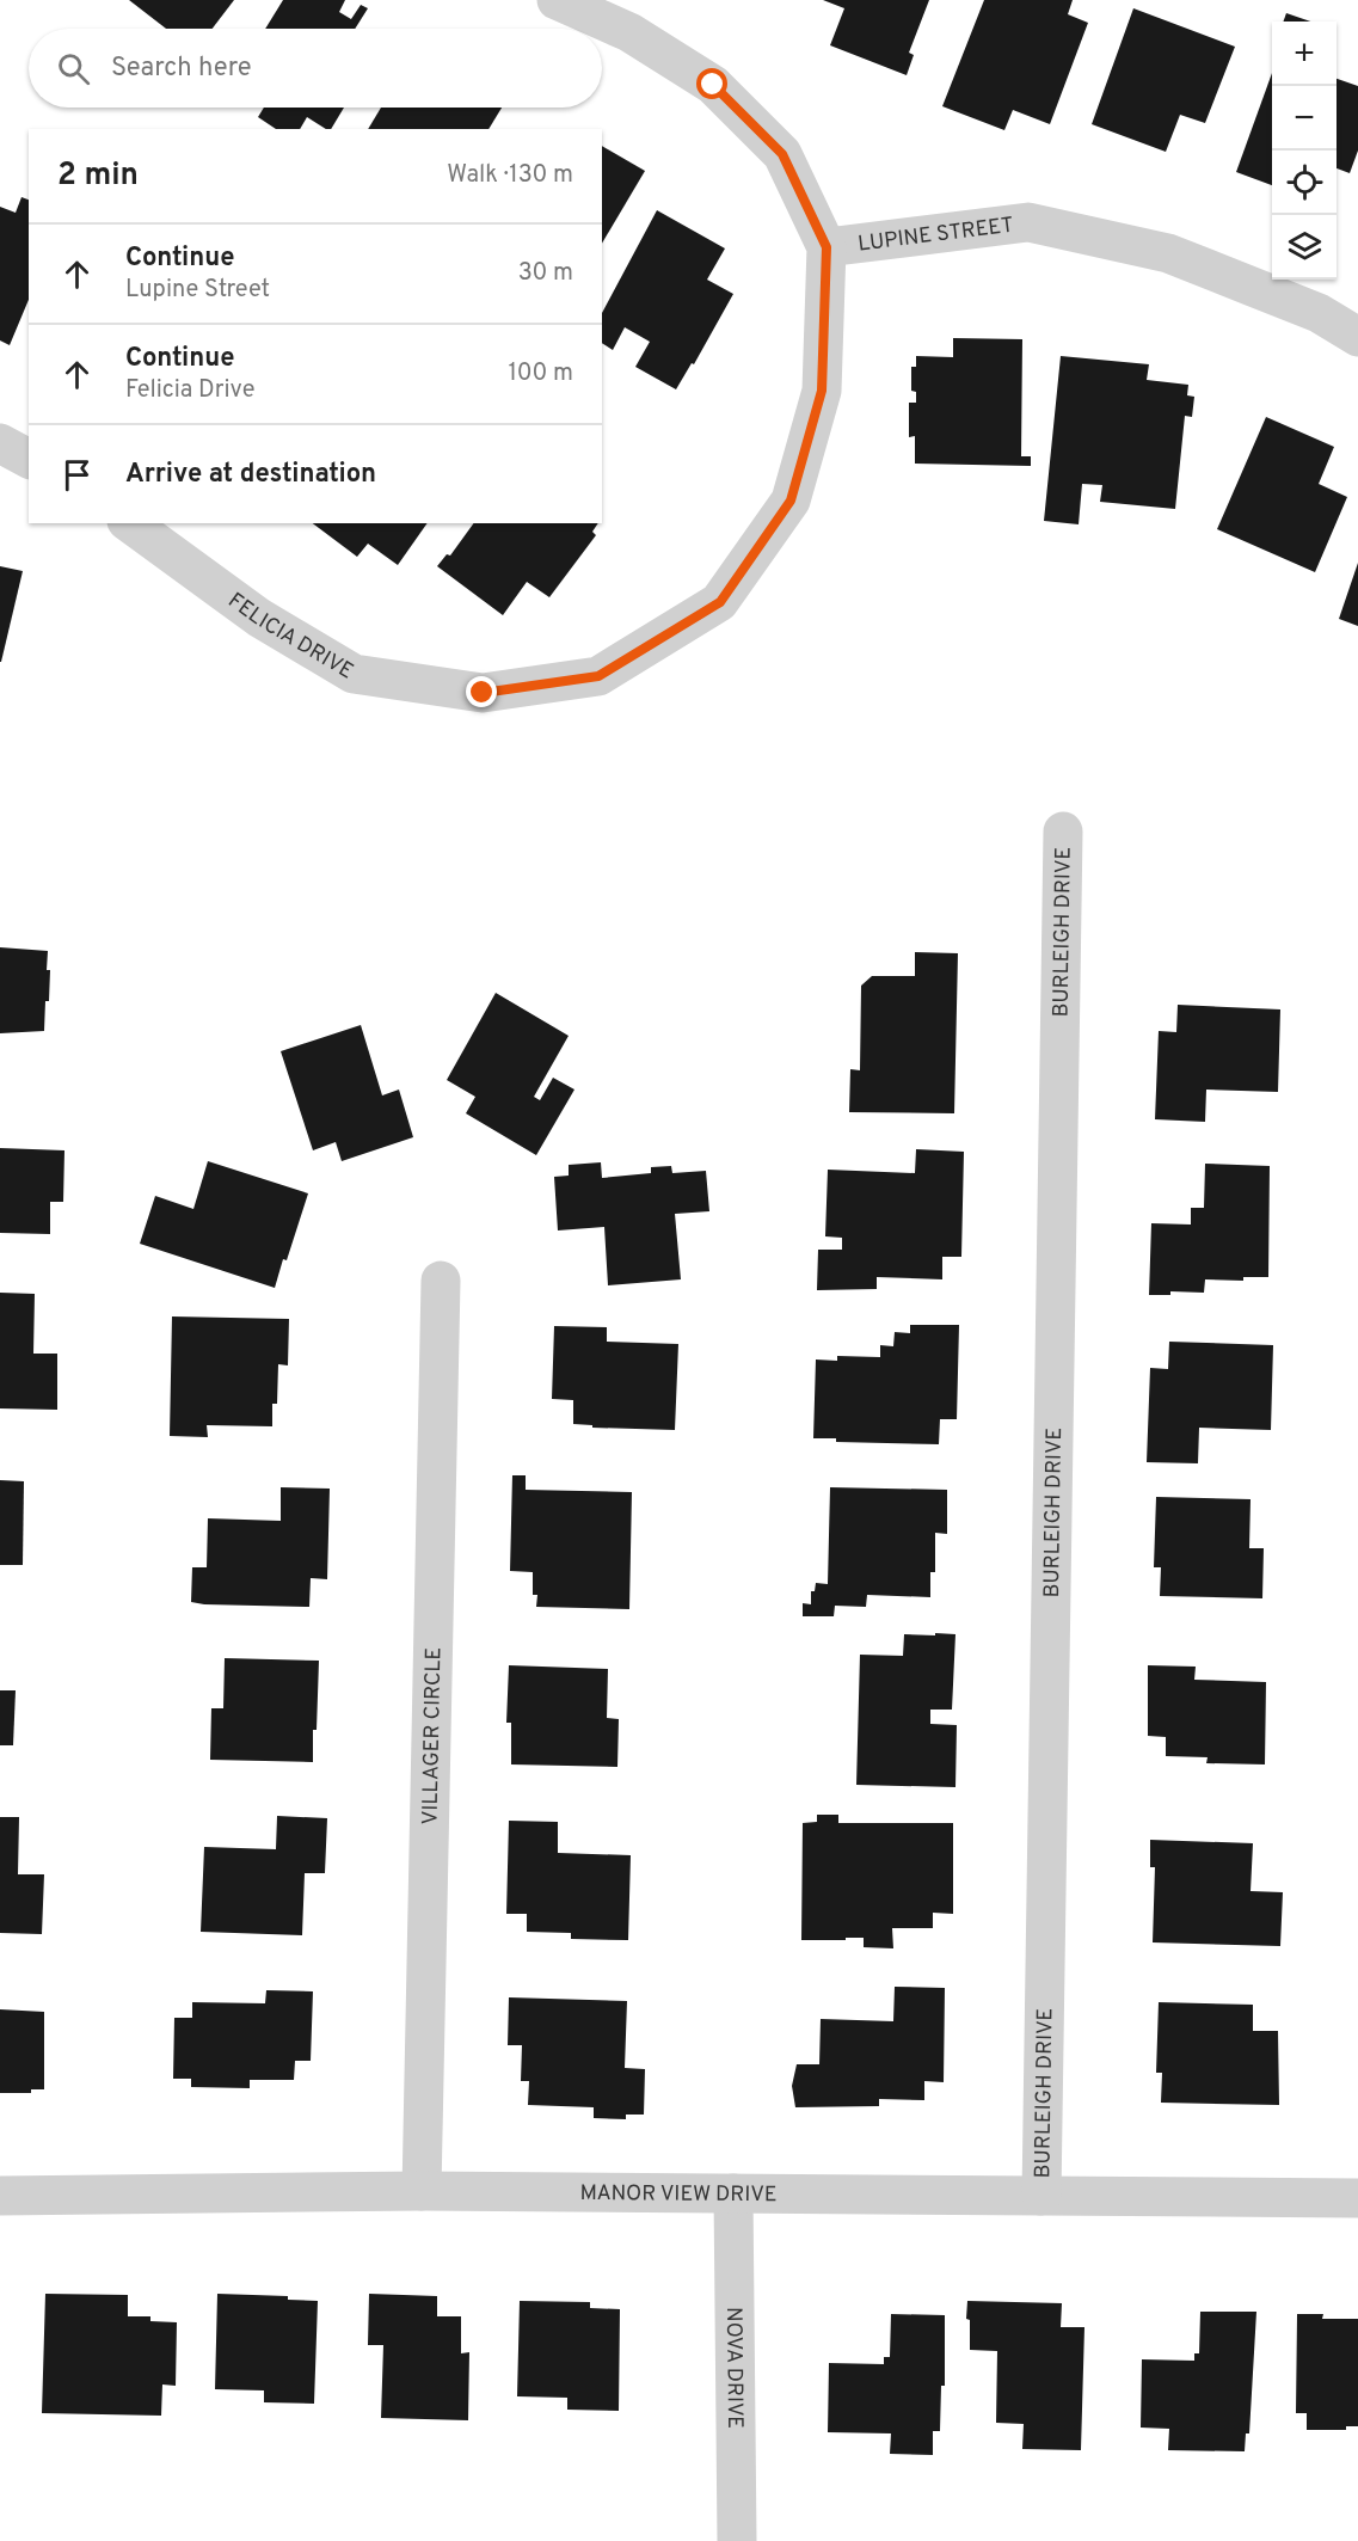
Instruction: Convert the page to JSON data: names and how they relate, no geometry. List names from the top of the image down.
{
  "streets": {
    "street": [
      "LUPINE STREET",
      "FELICIA DRIVE",
      "BURLEIGH DRIVE",
      "VILLAGER CIRCLE",
      "MANOR VIEW DRIVE",
      "NOVA DRIVE"
    ]
  },
  "crossings": [
    ["LUPINE STREET", "FELICIA DRIVE"],
    ["BURLEIGH DRIVE", "MANOR VIEW DRIVE"],
    ["VILLAGER CIRCLE", "MANOR VIEW DRIVE"],
    ["MANOR VIEW DRIVE", "NOVA DRIVE"]
  ],
  "page": {
    "map_buttons": ["+", "−"],
    "search": "Search here",
    "heading": ["2 min", "Walk · 130 m"],
    "list": [
      ["Continue", "Lupine Street", "30 m"],
      ["Continue", "Felicia Drive", "100 m"],
      "Arrive at destination"
    ]
  }
}
